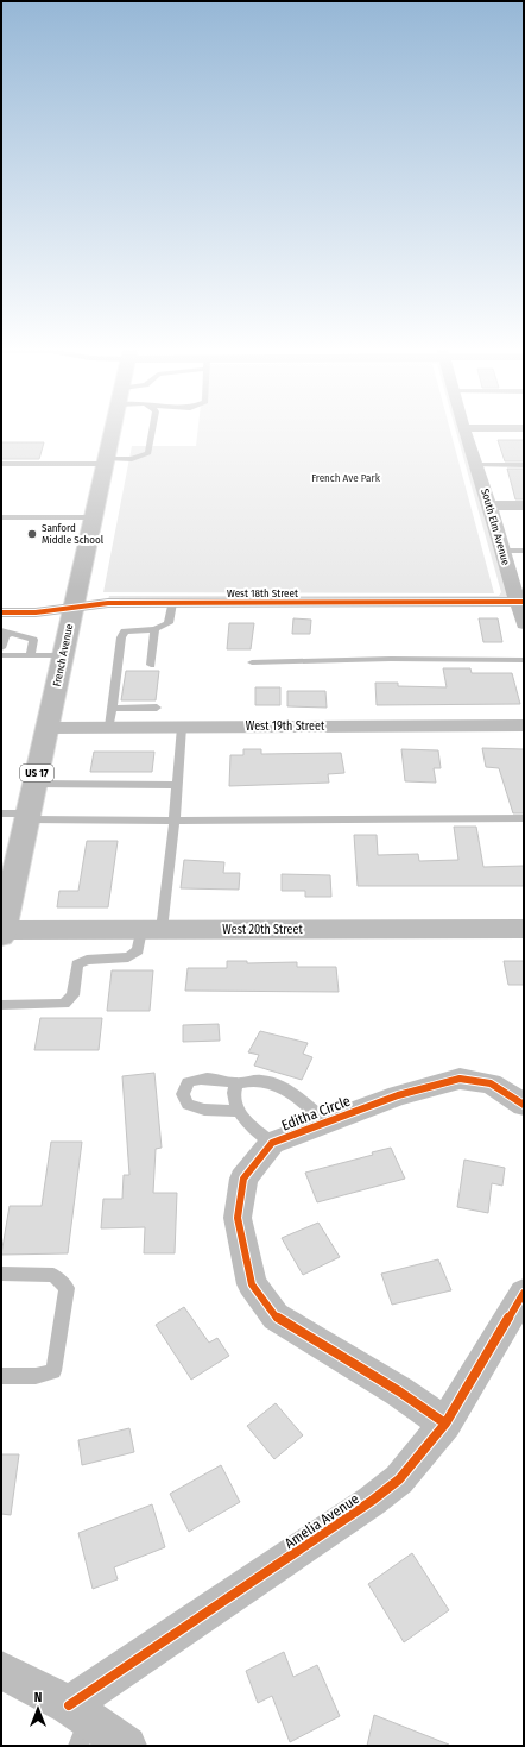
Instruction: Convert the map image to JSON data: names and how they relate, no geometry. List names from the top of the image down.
{
  "streets": {
    "main road": ["French Avenue", "US 17", "West 20th Street"],
    "street": [
      "South Elm Avenue",
      "West 18th Street",
      "West 19th Street",
      "Editha Circle",
      "Amelia Avenue"
    ]
  },
  "crossings": [
    ["South Elm Avenue", "West 18th Street"],
    ["West 18th Street", "French Avenue"],
    ["French Avenue", "West 19th Street"],
    ["French Avenue", "West 20th Street"],
    ["Editha Circle", "Amelia Avenue"]
  ],
  "parks": ["French Ave Park"],
  "places": ["Sanford Middle School"],
  "north": "top"
}
